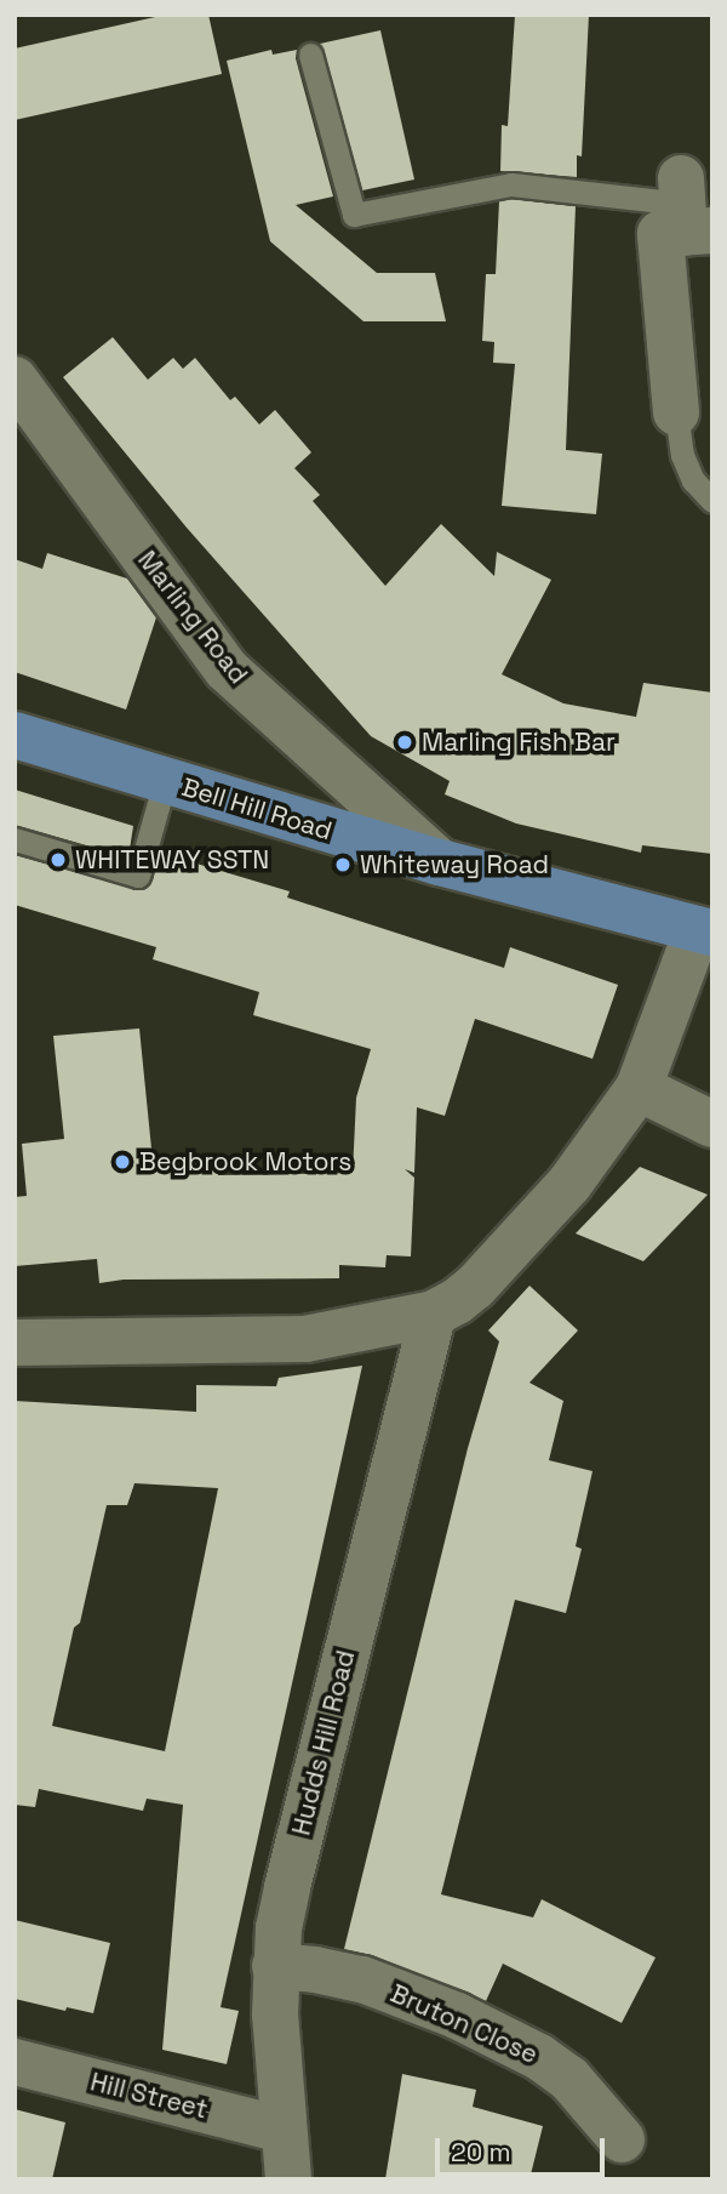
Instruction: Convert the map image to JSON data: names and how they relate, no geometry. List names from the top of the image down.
{
  "streets": {
    "main road": ["Bell Hill Road"],
    "street": [
      "Marling Road",
      "Hudds Hill Road",
      "Bruton Close",
      "Hill Street"
    ]
  },
  "crossings": [
    ["Marling Road", "Bell Hill Road"],
    ["Hudds Hill Road", "Bruton Close"],
    ["Hudds Hill Road", "Hill Street"]
  ],
  "places": [
    "Marling Fish Bar",
    "WHITEWAY SSTN",
    "Whiteway Road",
    "Begbrook Motors"
  ],
  "scale_bar": "20 m"
}
